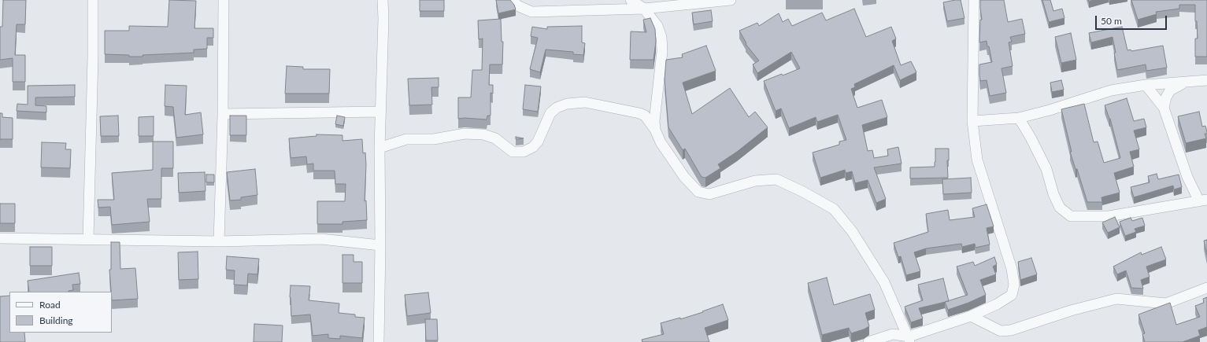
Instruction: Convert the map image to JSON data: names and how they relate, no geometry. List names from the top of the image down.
{
  "legend": ["Road", "Building"],
  "scale_bar": "50 m"
}
